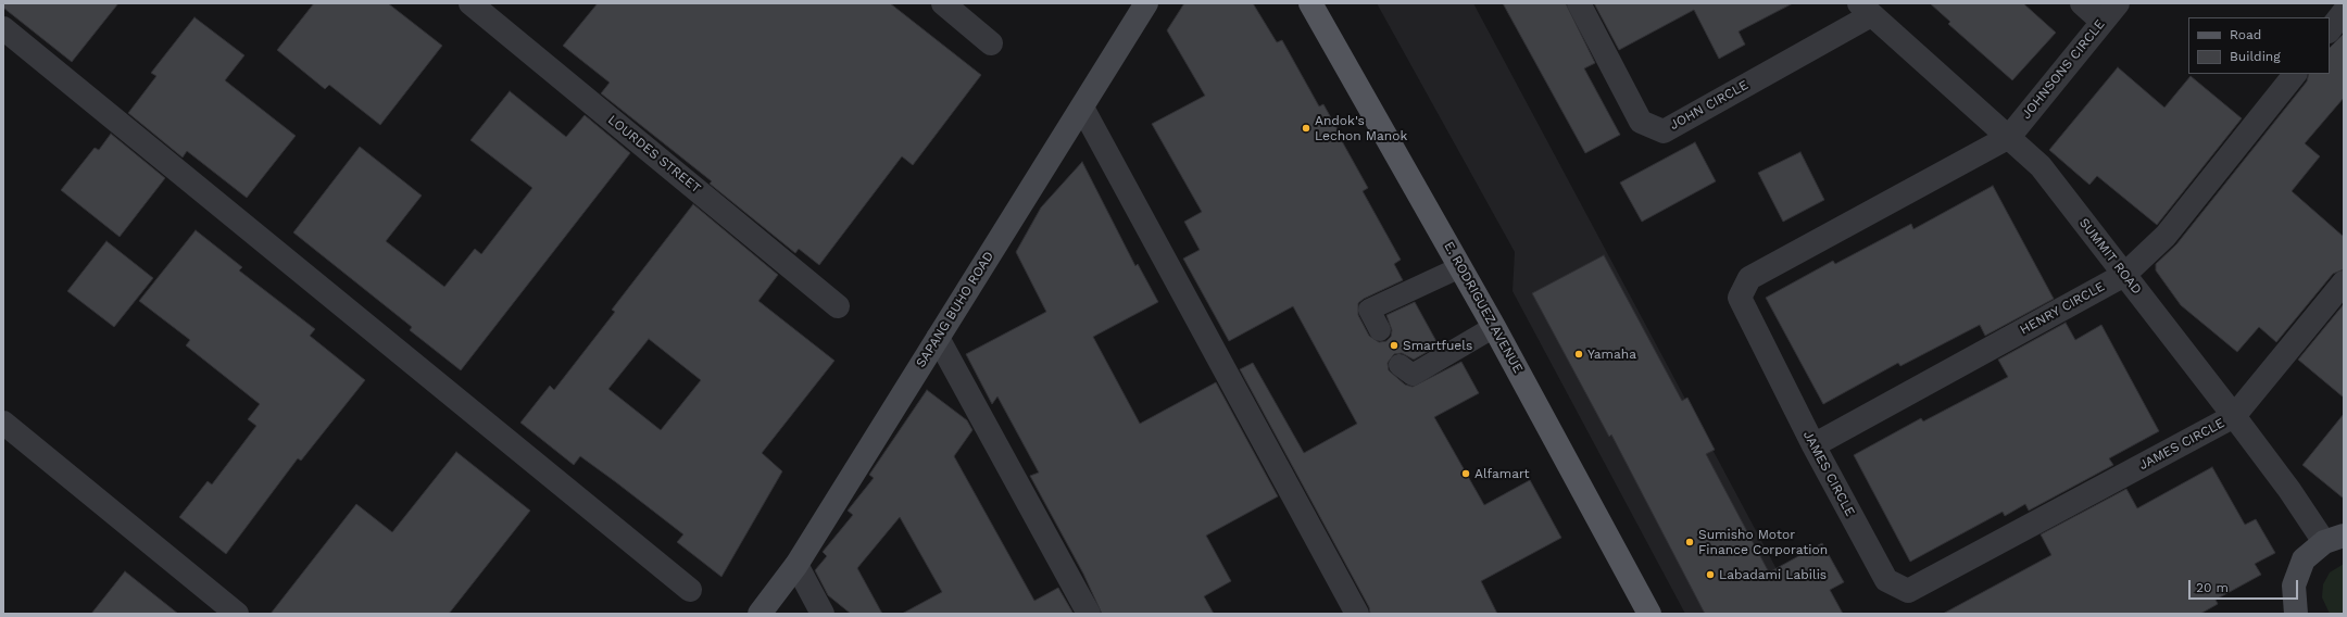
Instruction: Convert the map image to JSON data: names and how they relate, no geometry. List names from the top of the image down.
{
  "streets": {
    "main road": ["E. RODRIGUEZ AVENUE"],
    "street": [
      "JOHNSONS CIRCLE",
      "JOHN CIRCLE",
      "LOURDES STREET",
      "SUMMIT ROAD",
      "HENRY CIRCLE",
      "SAPANG BUHO ROAD",
      "JAMES CIRCLE"
    ]
  },
  "crossings": [
    ["JOHNSONS CIRCLE", "SUMMIT ROAD"],
    ["JOHNSONS CIRCLE", "JAMES CIRCLE"],
    ["JOHN CIRCLE", "SUMMIT ROAD"],
    ["SUMMIT ROAD", "HENRY CIRCLE"],
    ["SUMMIT ROAD", "JAMES CIRCLE"],
    ["HENRY CIRCLE", "JAMES CIRCLE"]
  ],
  "places": [
    "Andok's Lechon Manok",
    "Smartfuels",
    "Yamaha",
    "Alfamart",
    "Sumisho Motor Finance Corporation",
    "Labadami Labilis"
  ],
  "legend": ["Road", "Building"],
  "scale_bar": "20 m"
}
